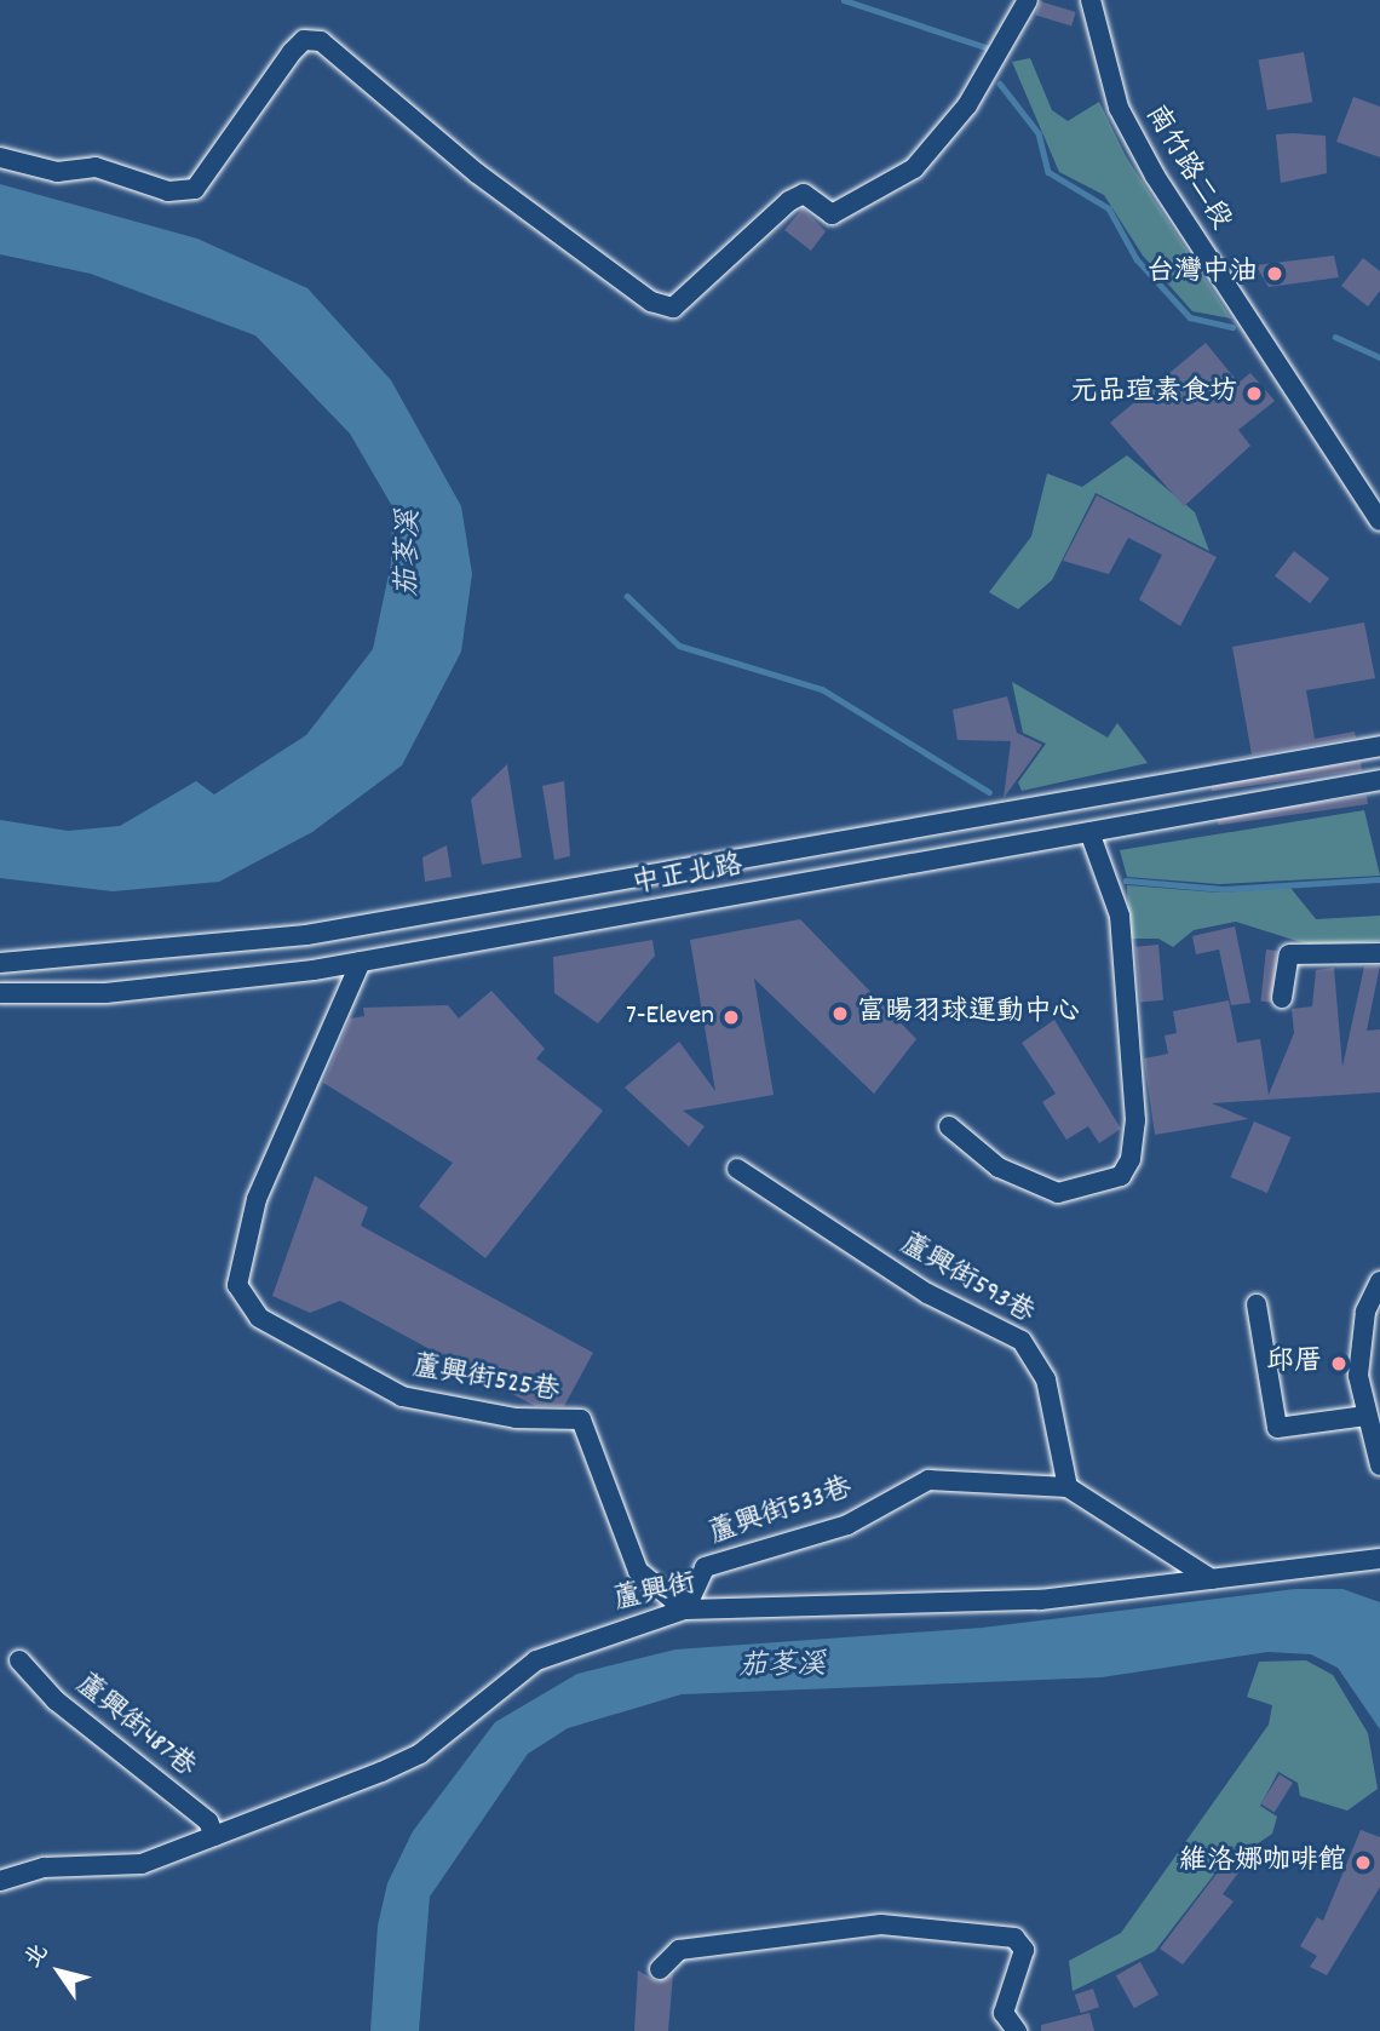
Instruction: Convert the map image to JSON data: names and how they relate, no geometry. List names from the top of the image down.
{
  "streets": {
    "street": [
      "南竹路二段",
      "中正北路",
      "蘆興街593巷",
      "蘆興街525巷",
      "蘆興街533巷",
      "蘆興街",
      "蘆興街487巷"
    ]
  },
  "crossings": [
    ["中正北路", "蘆興街525巷"],
    ["蘆興街593巷", "蘆興街533巷"],
    ["蘆興街525巷", "蘆興街533巷"],
    ["蘆興街525巷", "蘆興街"],
    ["蘆興街533巷", "蘆興街"],
    ["蘆興街", "蘆興街487巷"]
  ],
  "water": ["茄苳溪"],
  "places": [
    "台灣中油",
    "元品瑄素食坊",
    "富暘羽球運動中心",
    "7-Eleven",
    "邱厝",
    "維洛娜咖啡館"
  ],
  "north": "top left"
}
